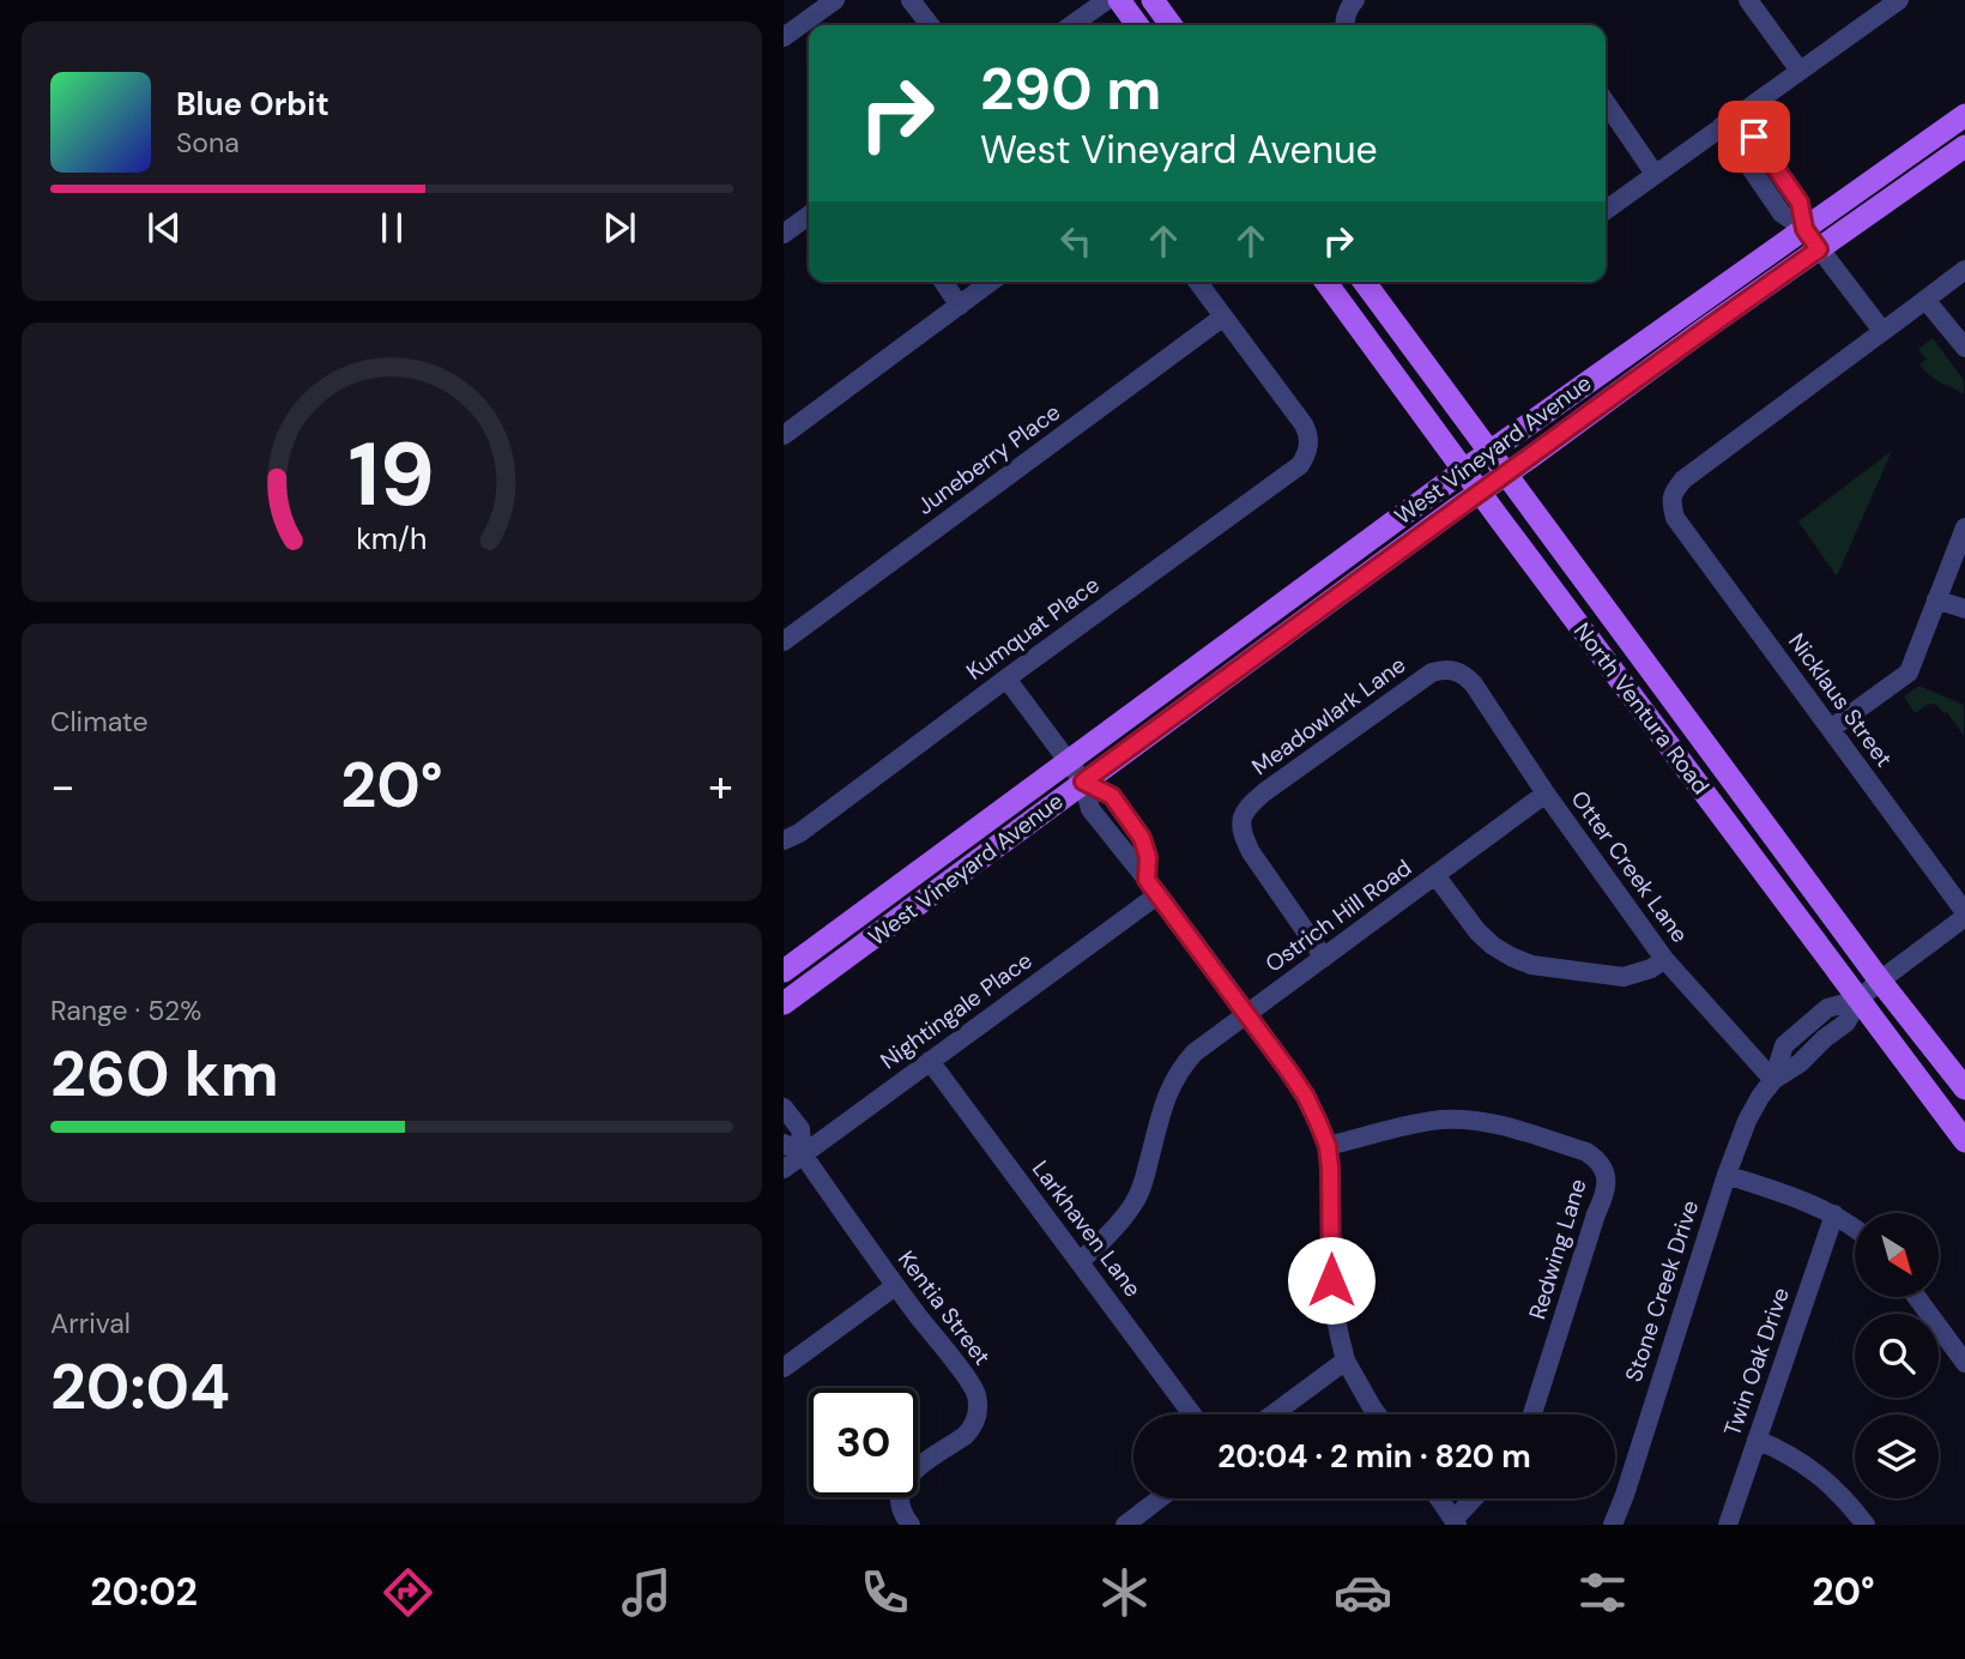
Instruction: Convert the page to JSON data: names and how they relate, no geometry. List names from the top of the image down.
{
  "streets": {
    "main road": ["West Vineyard Avenue", "North Ventura Road"],
    "street": [
      "Juneberry Place",
      "Kumquat Place",
      "Nicklaus Street",
      "Meadowlark Lane",
      "Otter Creek Lane",
      "Ostrich Hill Road",
      "Nightingale Place",
      "Larkhaven Lane",
      "Redwing Lane",
      "Stone Creek Drive",
      "Kentia Street",
      "Twin Oak Drive"
    ]
  },
  "crossings": [
    ["West Vineyard Avenue", "North Ventura Road"],
    ["Juneberry Place", "Kumquat Place"],
    ["Nicklaus Street", "Stone Creek Drive"],
    ["North Ventura Road", "Stone Creek Drive"],
    ["Meadowlark Lane", "Otter Creek Lane"],
    ["Meadowlark Lane", "Ostrich Hill Road"],
    ["Otter Creek Lane", "Ostrich Hill Road"],
    ["Otter Creek Lane", "Stone Creek Drive"],
    ["Ostrich Hill Road", "Larkhaven Lane"],
    ["Nightingale Place", "Larkhaven Lane"],
    ["Nightingale Place", "Kentia Street"]
  ],
  "north": "bottom right",
  "page": {
    "turn": ["290 m", "West Vineyard Avenue"],
    "song": ["Blue Orbit", "Sona"],
    "tile": [
      "Climate",
      ["Range · 52%", "260 km"],
      ["Arrival", "20:04"]
    ],
    "heat": ["−", "20°", "+"],
    "limit": "30",
    "trip": "20:04 · 2 min · 820 m",
    "tabs": ["20:02", "20°"],
    "gauge": ["19", "km/h"]
  }
}
